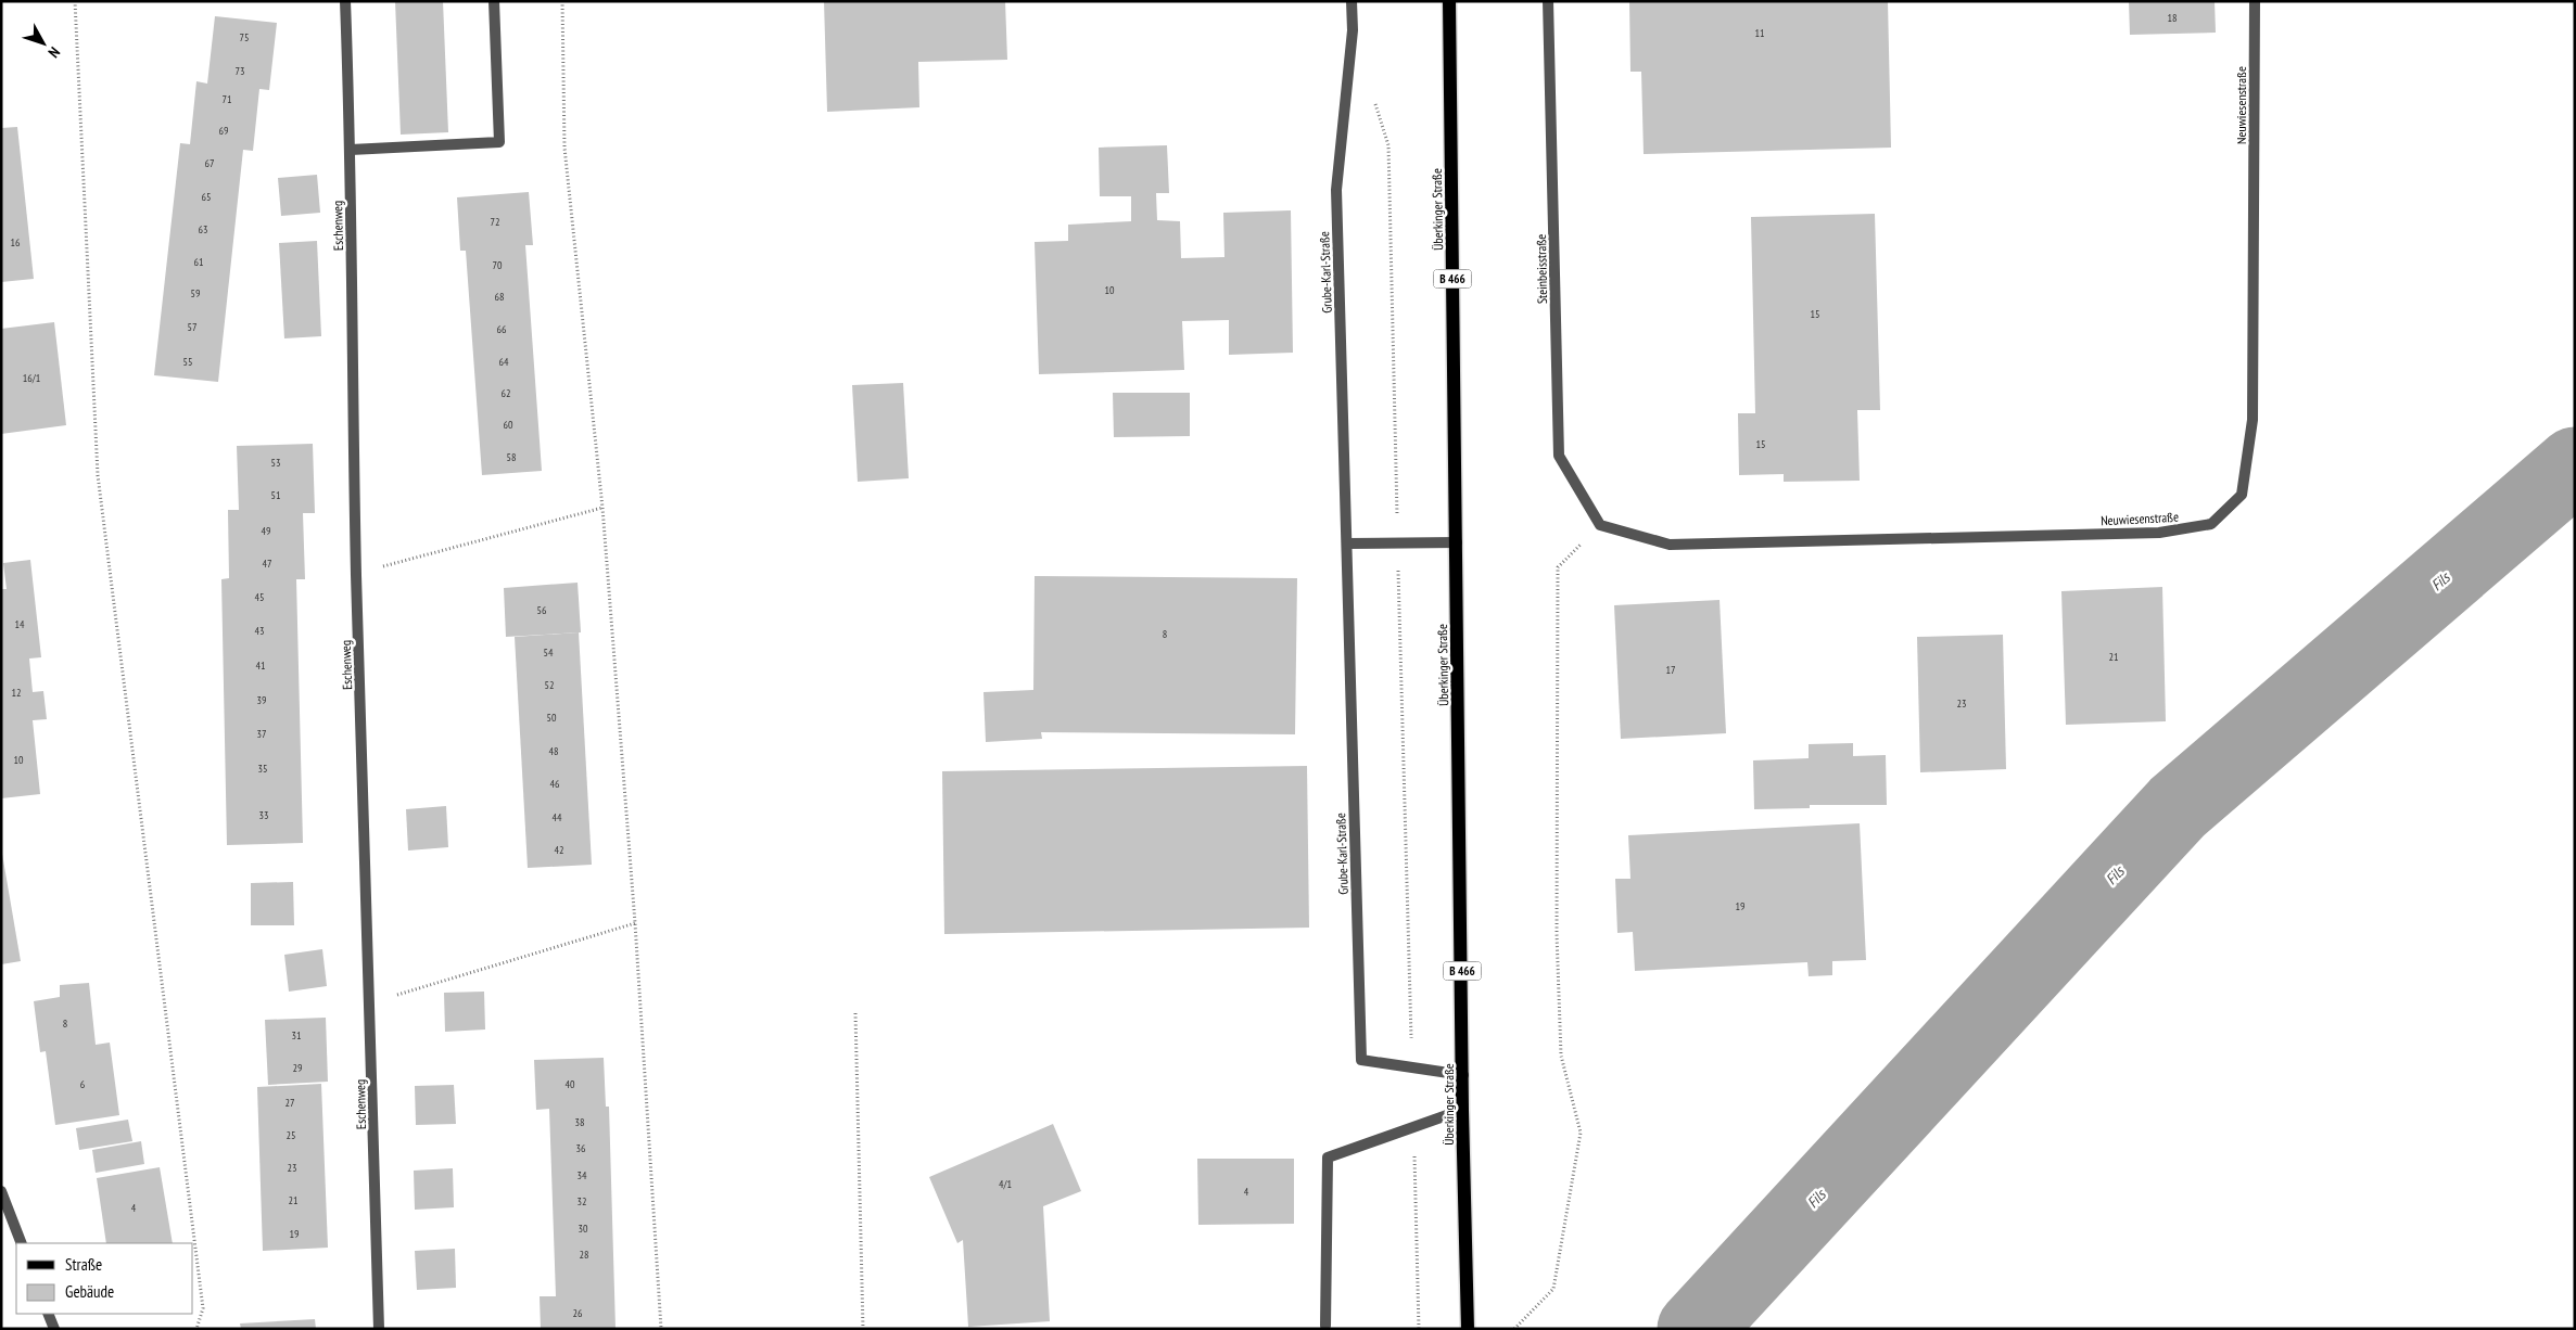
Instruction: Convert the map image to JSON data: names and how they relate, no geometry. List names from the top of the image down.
{
  "streets": {
    "main road": ["Überkinger Straße", "B 466"],
    "street": [
      "Neuwiesenstraße",
      "Eschenweg",
      "Steinbeisstraße",
      "Grube-Karl-Straße"
    ]
  },
  "crossings": [
    ["Neuwiesenstraße", "Steinbeisstraße"],
    ["Überkinger Straße", "Grube-Karl-Straße"]
  ],
  "water": ["Fils"],
  "house_numbers": [
    "18",
    "11",
    "75",
    "73",
    "71",
    "69",
    "67",
    "65",
    "72",
    "63",
    "16",
    "61",
    "70",
    "10",
    "59",
    "68",
    "15",
    "57",
    "66",
    "55",
    "64",
    "16/1",
    "62",
    "60",
    "15",
    "58",
    "53",
    "51",
    "49",
    "47",
    "45",
    "56",
    "14",
    "43",
    "8",
    "54",
    "21",
    "41",
    "17",
    "52",
    "12",
    "39",
    "23",
    "50",
    "37",
    "48",
    "10",
    "35",
    "46",
    "33",
    "44",
    "42",
    "19",
    "8",
    "31",
    "29",
    "6",
    "40",
    "27",
    "38",
    "25",
    "36",
    "23",
    "34",
    "4/1",
    "4",
    "21",
    "32",
    "4",
    "30",
    "19",
    "28",
    "26"
  ],
  "legend": ["Straße", "Gebäude"],
  "north": "bottom right"
}
